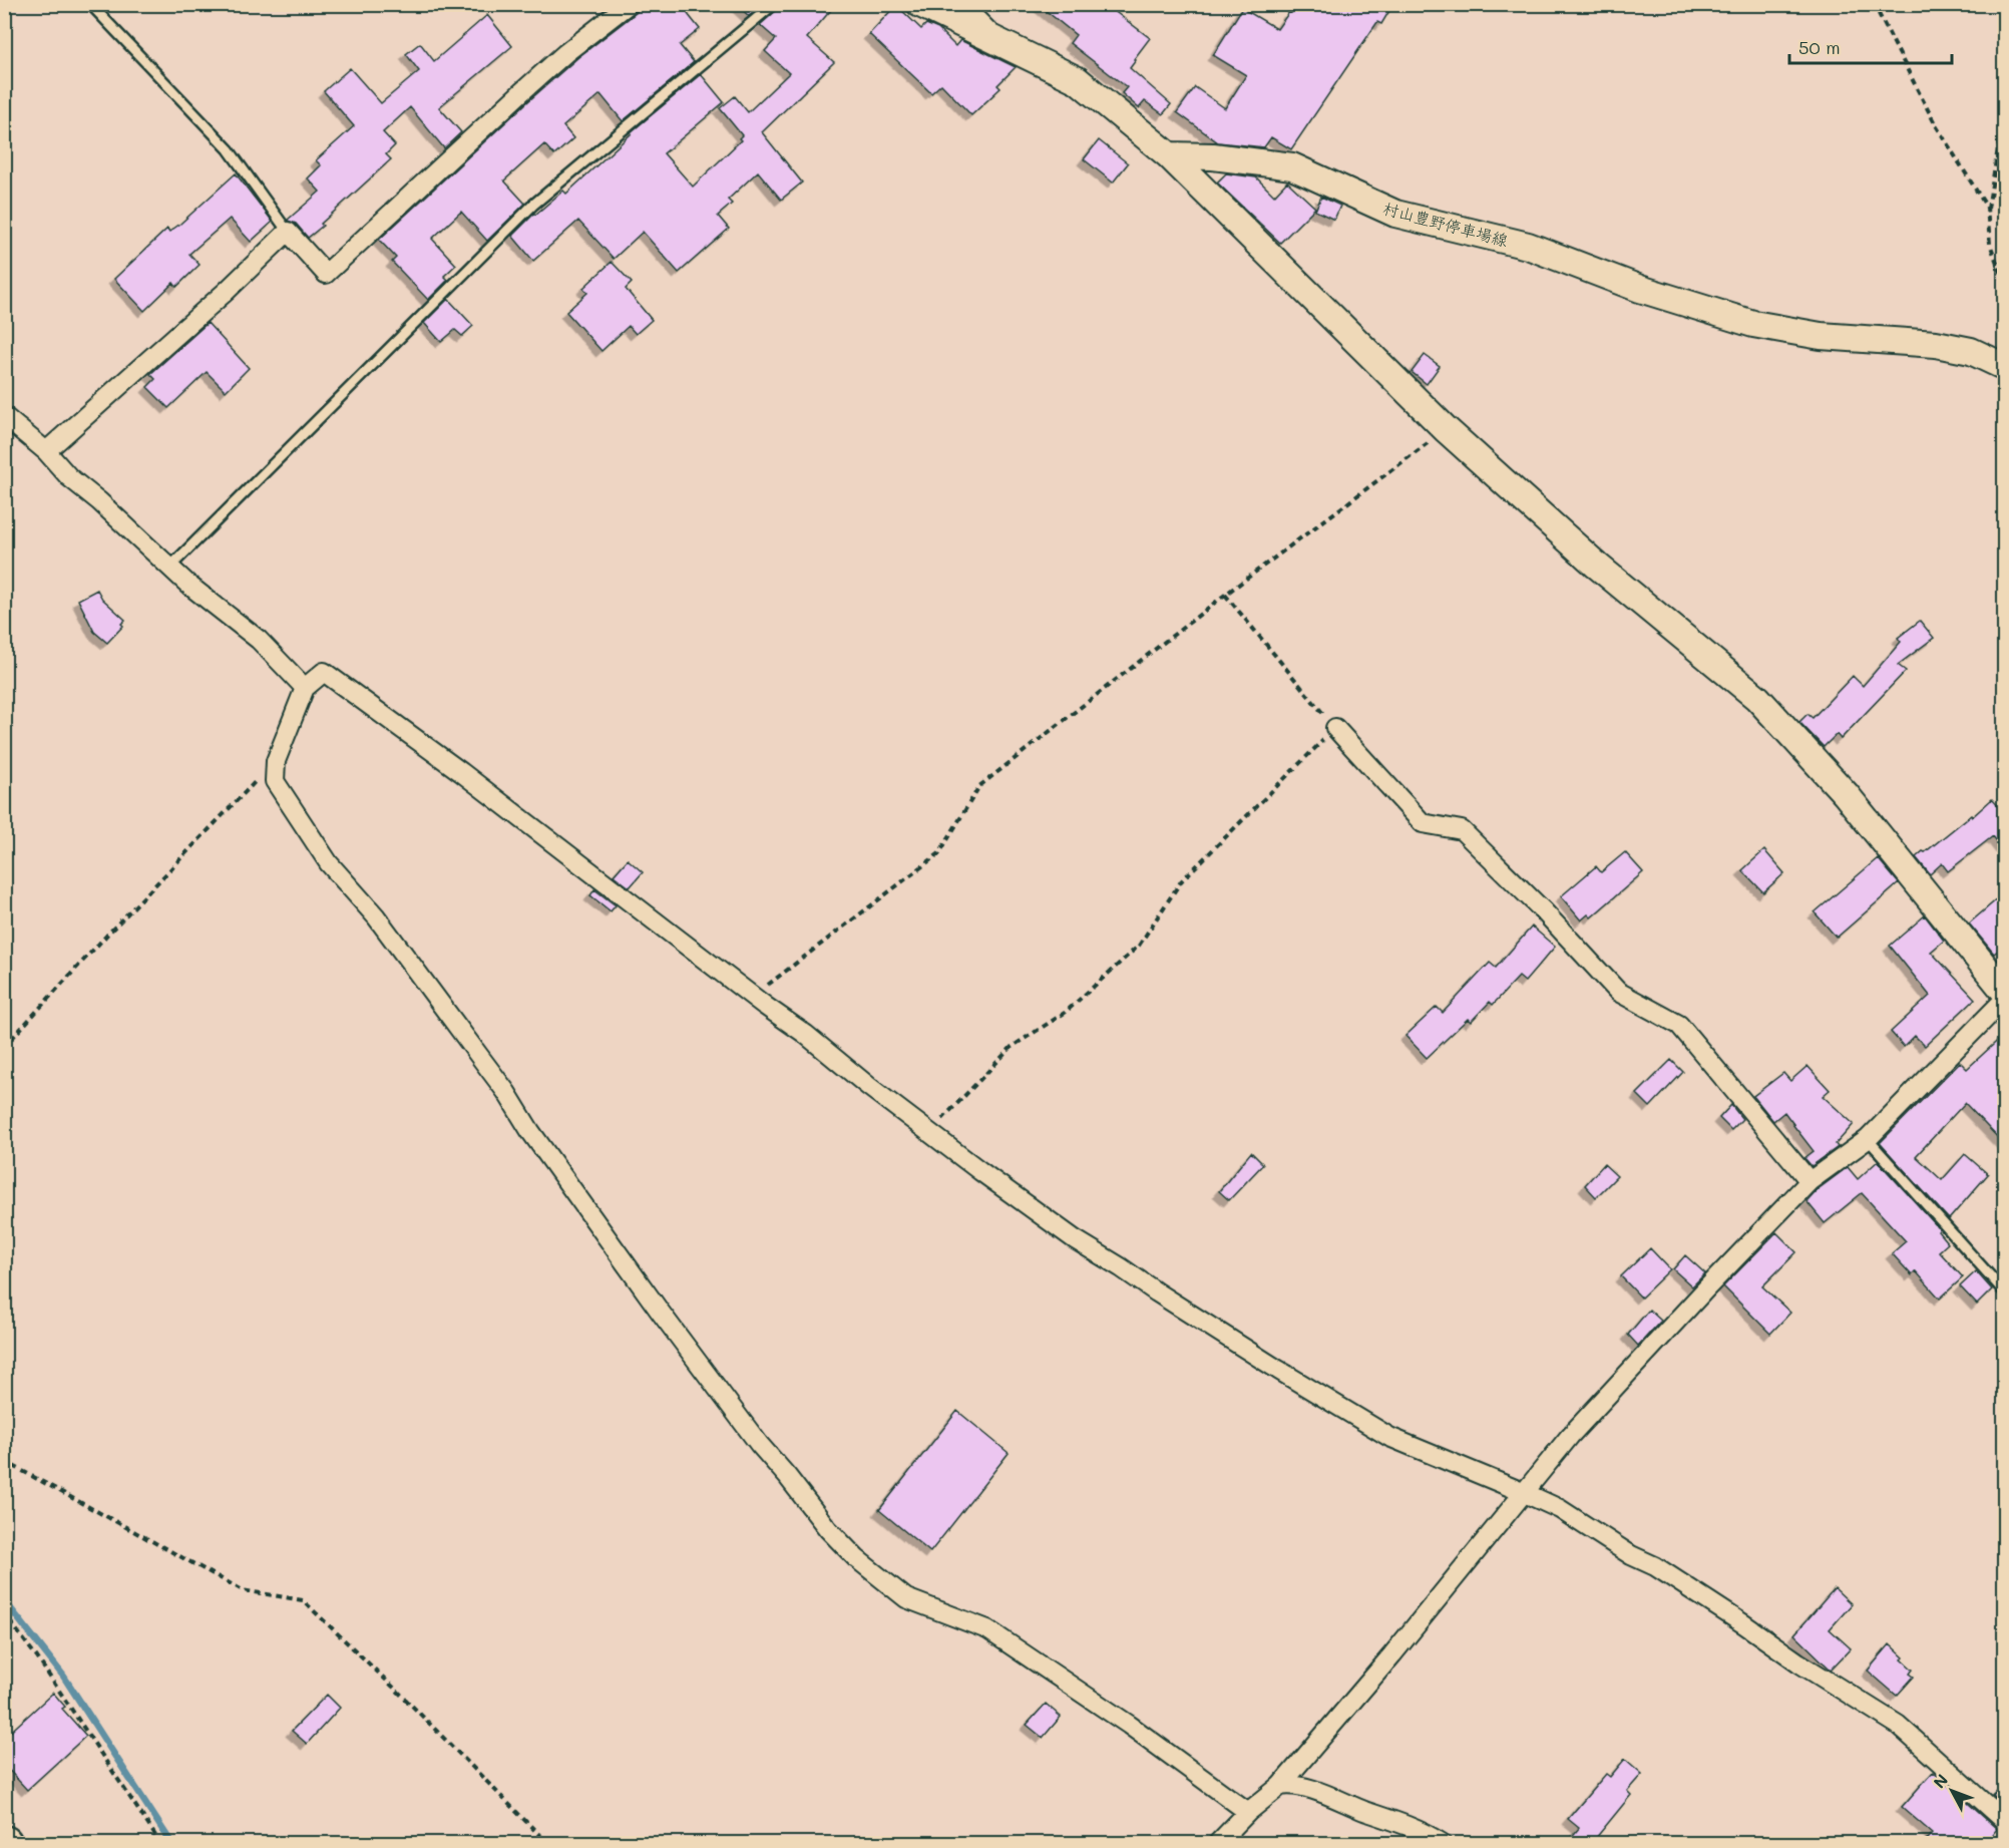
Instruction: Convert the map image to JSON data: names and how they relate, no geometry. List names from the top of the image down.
{
  "streets": {
    "street": ["村山豊野停車場線"]
  },
  "scale_bar": "50 m",
  "north": "top left"
}
